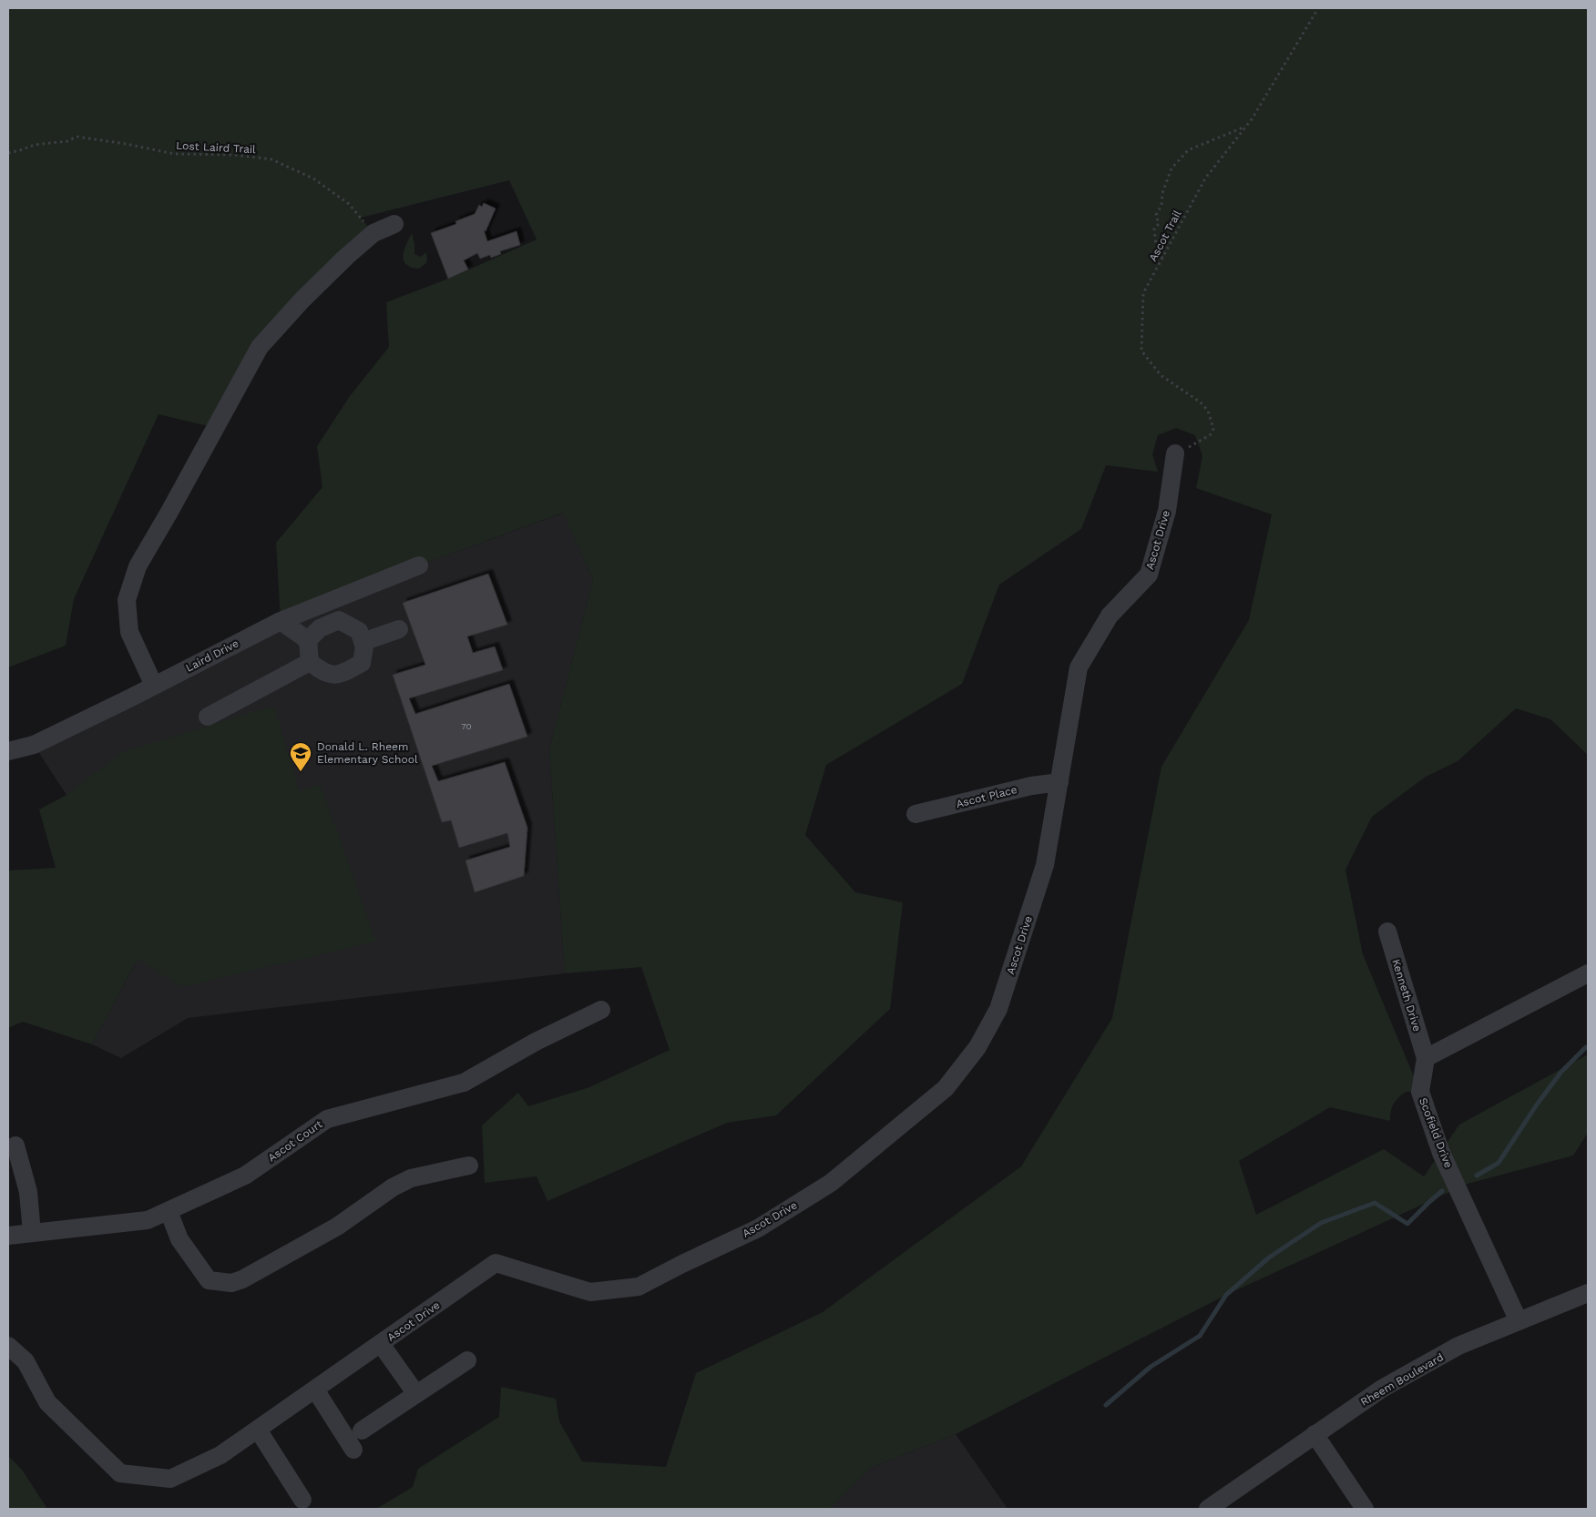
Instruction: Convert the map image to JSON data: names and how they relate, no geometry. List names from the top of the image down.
{
  "streets": {
    "street": [
      "Ascot Drive",
      "Laird Drive",
      "Ascot Place",
      "Kenneth Drive",
      "Scofield Drive",
      "Ascot Court",
      "Rheem Boulevard"
    ],
    "path": ["Lost Laird Trail", "Ascot Trail"]
  },
  "crossings": [
    ["Ascot Trail", "Ascot Drive"],
    ["Ascot Drive", "Ascot Place"],
    ["Kenneth Drive", "Scofield Drive"],
    ["Scofield Drive", "Rheem Boulevard"]
  ],
  "places": {
    "school or university": ["Donald L. Rheem Elementary School"]
  },
  "house_numbers": ["70"]
}
